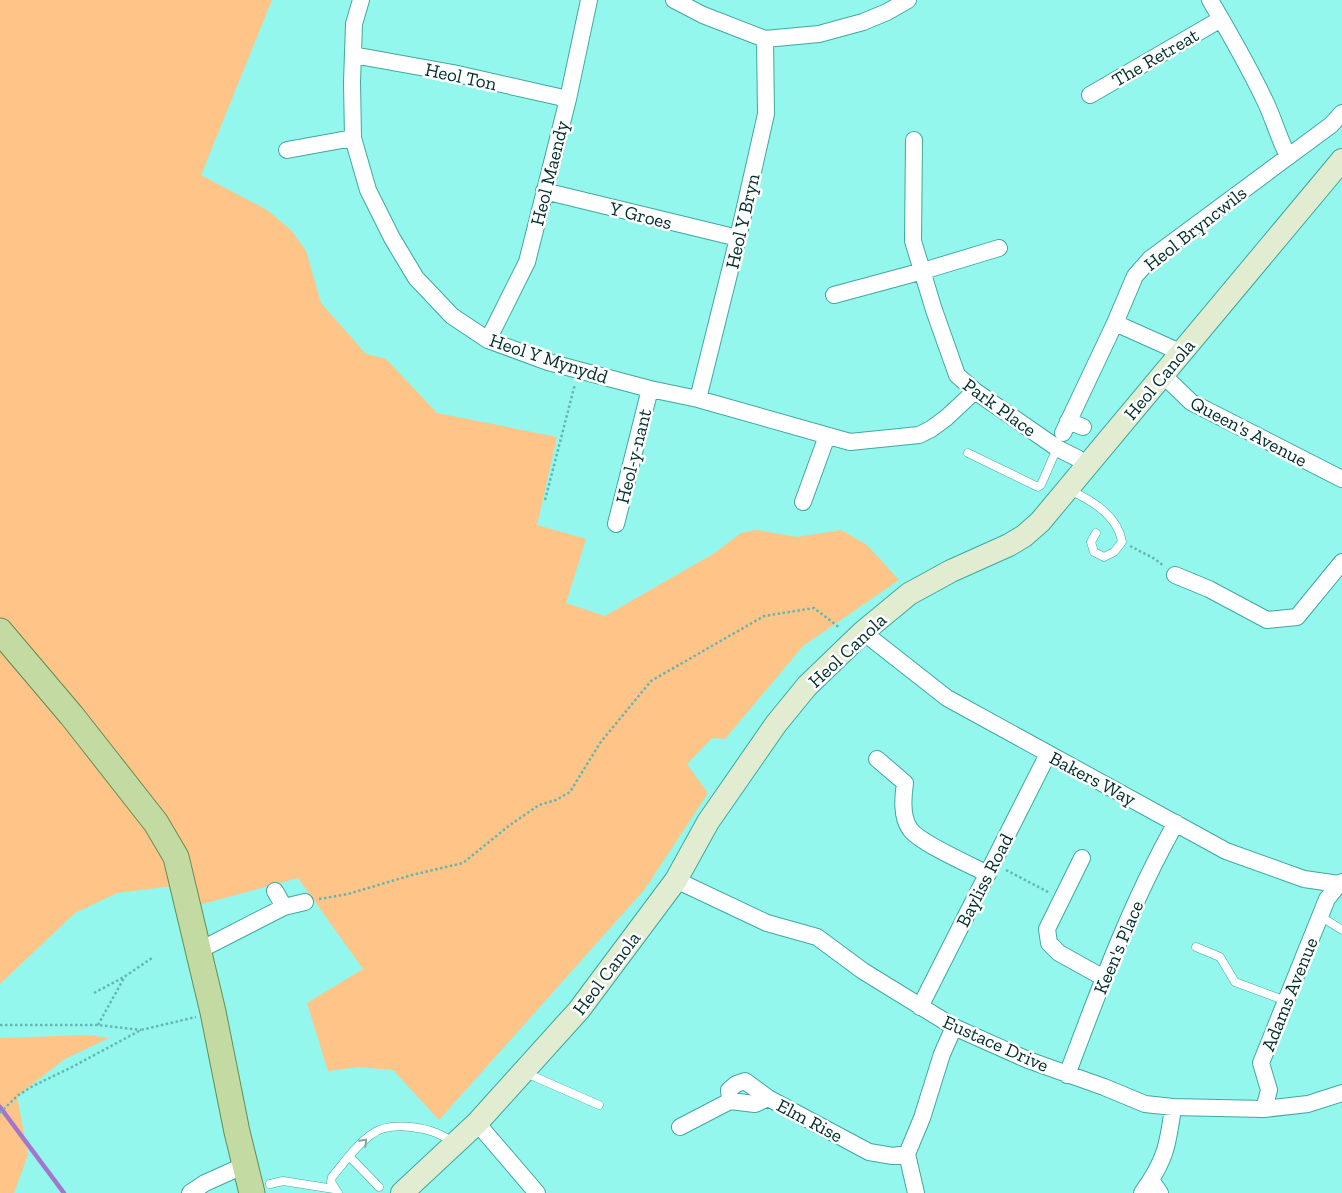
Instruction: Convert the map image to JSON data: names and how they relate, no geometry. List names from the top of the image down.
{
  "streets": {
    "street": [
      "The Retreat",
      "Heol Ton",
      "Heol Maendy",
      "Y Groes",
      "Heol Y Bryn",
      "Heol Bryncwils",
      "Heol Y Mynydd",
      "Heol Canola",
      "Park Place",
      "Queen's Avenue",
      "Heol-y-nant",
      "Bakers Way",
      "Bayliss Road",
      "Keen's Place",
      "Adams Avenue",
      "Eustace Drive",
      "Elm Rise"
    ]
  },
  "crossings": [
    ["Heol Ton", "Heol Maendy"],
    ["Heol Ton", "Heol Y Mynydd"],
    ["Heol Maendy", "Y Groes"],
    ["Heol Maendy", "Heol Y Mynydd"],
    ["Y Groes", "Heol Y Bryn"],
    ["Heol Y Bryn", "Heol Y Mynydd"],
    ["Heol Y Mynydd", "Park Place"],
    ["Heol Y Mynydd", "Heol-y-nant"],
    ["Heol Canola", "Park Place"],
    ["Heol Canola", "Queen's Avenue"],
    ["Heol Canola", "Bakers Way"],
    ["Heol Canola", "Eustace Drive"],
    ["Bakers Way", "Bayliss Road"],
    ["Bakers Way", "Keen's Place"],
    ["Bakers Way", "Adams Avenue"],
    ["Bayliss Road", "Eustace Drive"],
    ["Keen's Place", "Eustace Drive"],
    ["Adams Avenue", "Eustace Drive"]
  ]
}
